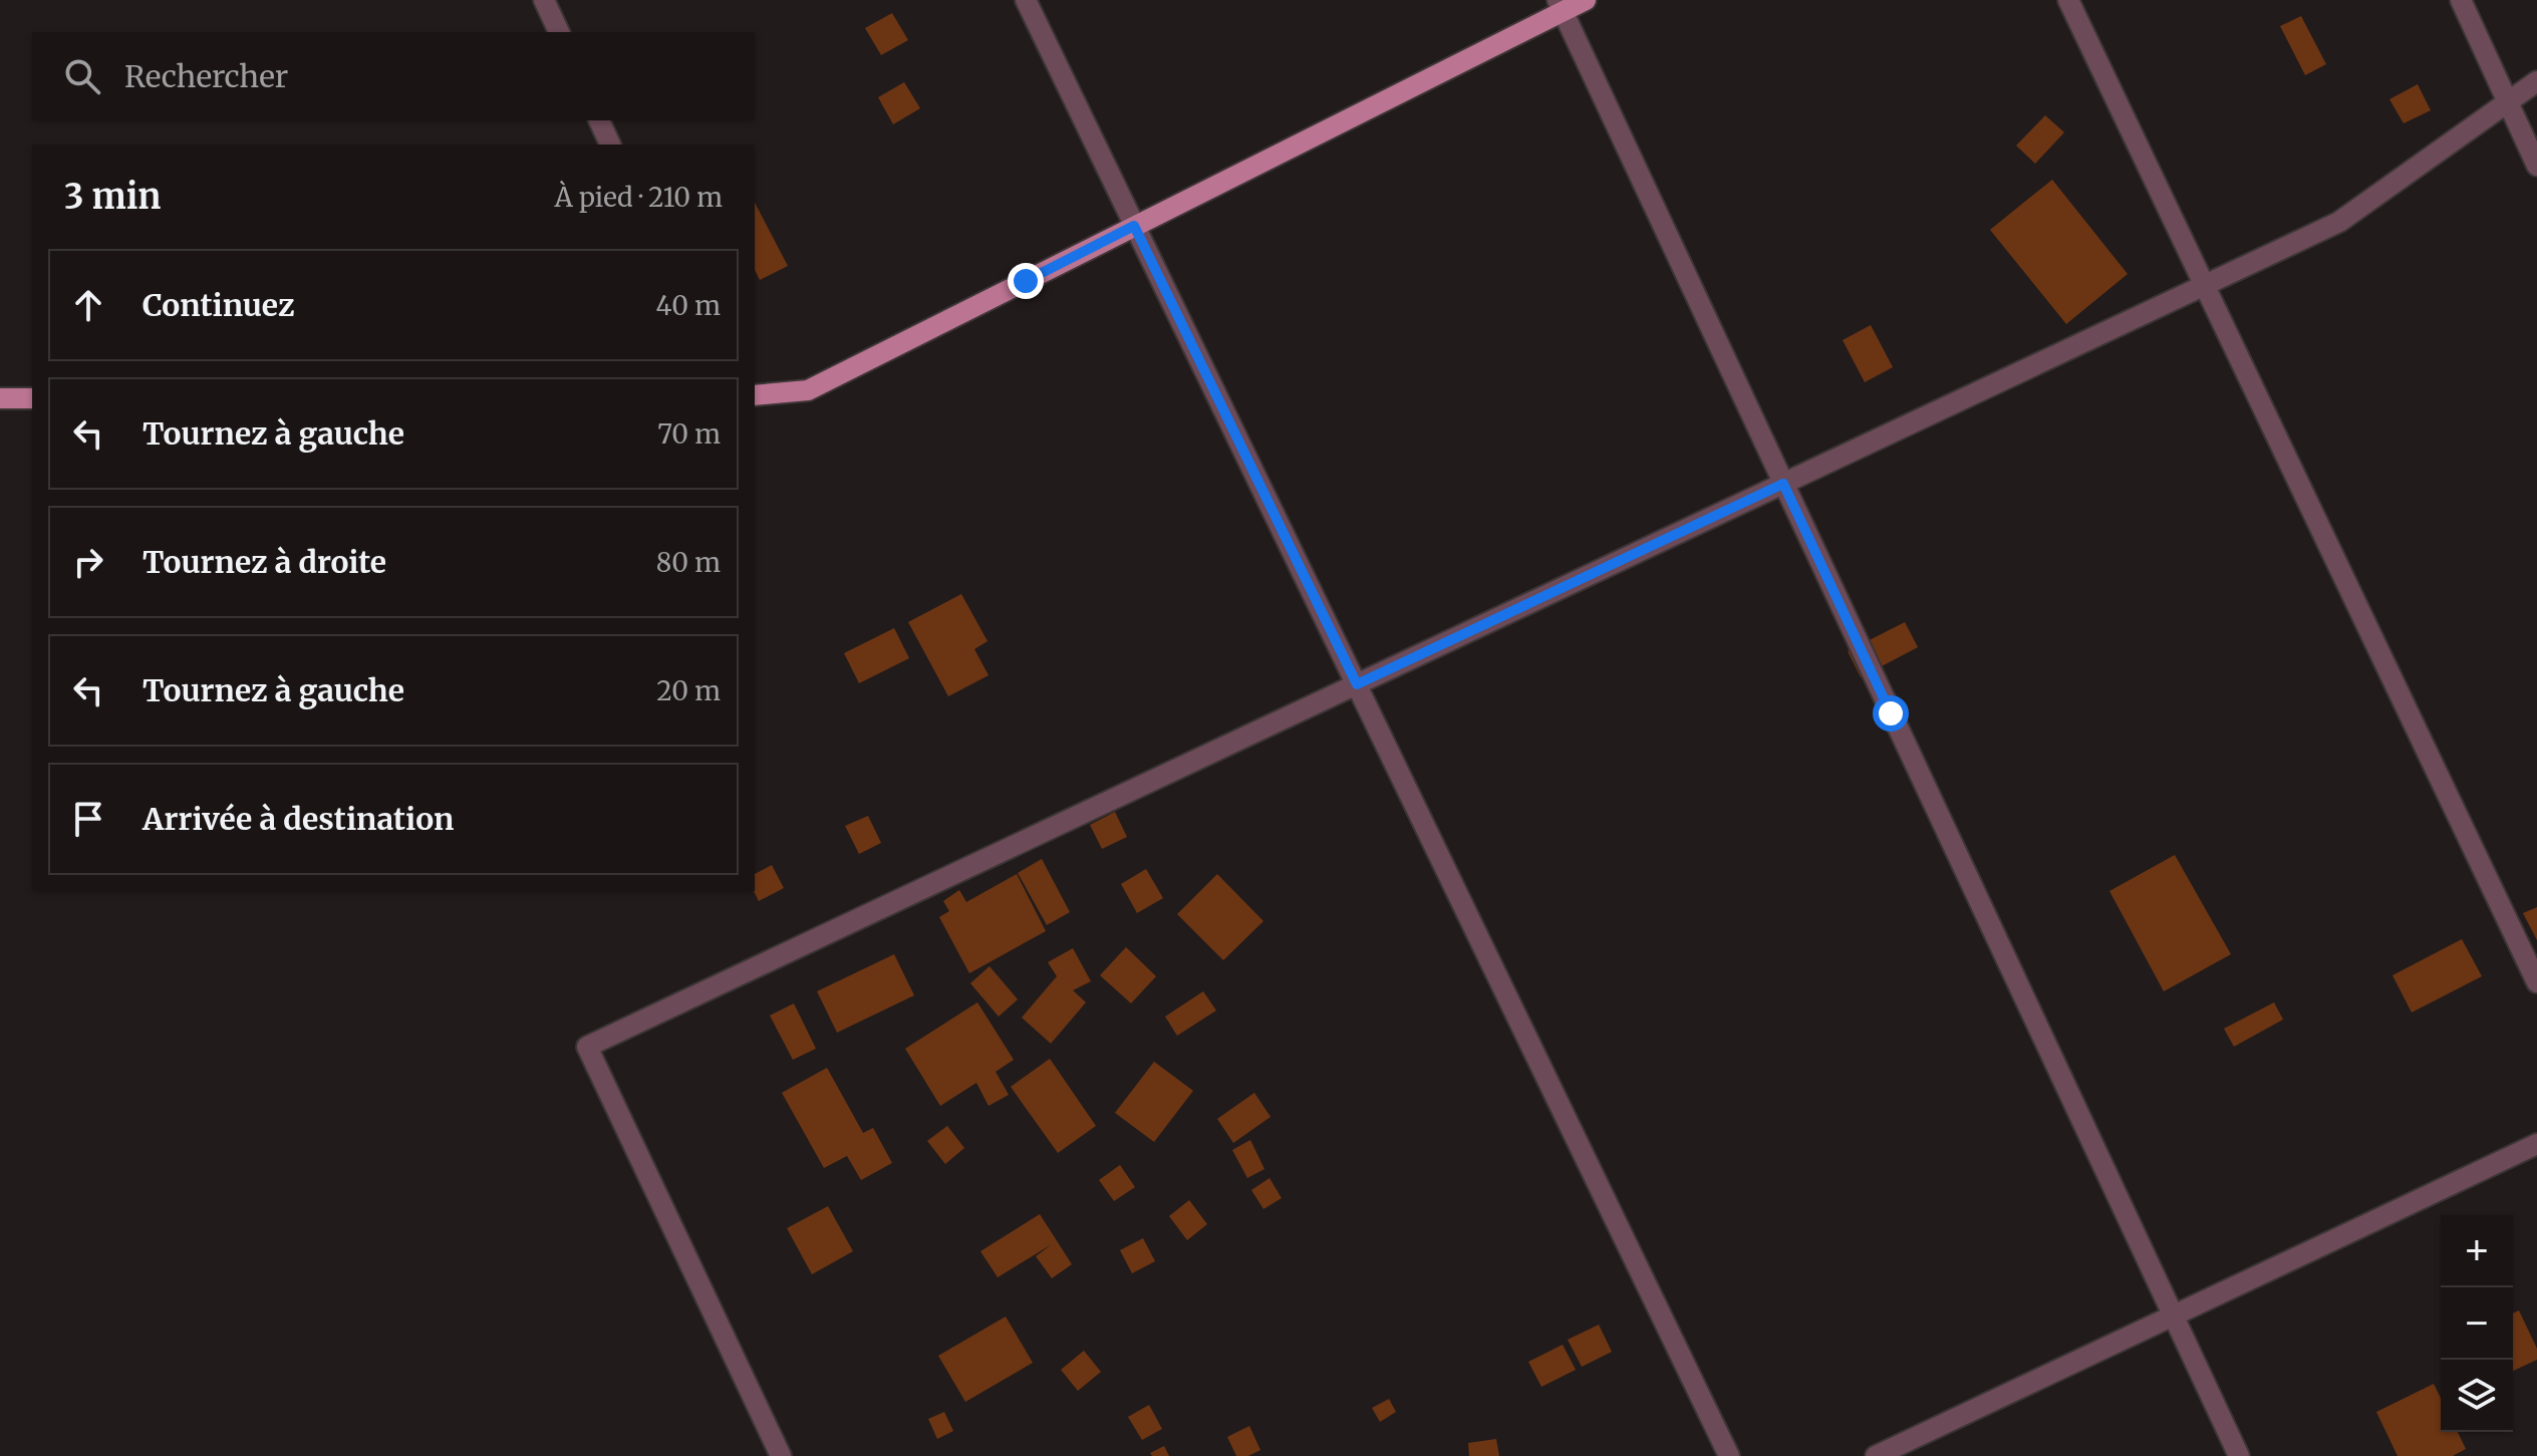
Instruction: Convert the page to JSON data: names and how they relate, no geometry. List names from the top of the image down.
{
  "page": {
    "search": "Rechercher",
    "heading": ["3 min", "À pied · 210 m"],
    "list": [
      ["Continuez", "40 m"],
      ["Tournez à gauche", "70 m"],
      ["Tournez à droite", "80 m"],
      ["Tournez à gauche", "20 m"],
      "Arrivée à destination"
    ],
    "map_buttons": ["+", "−"]
  }
}
